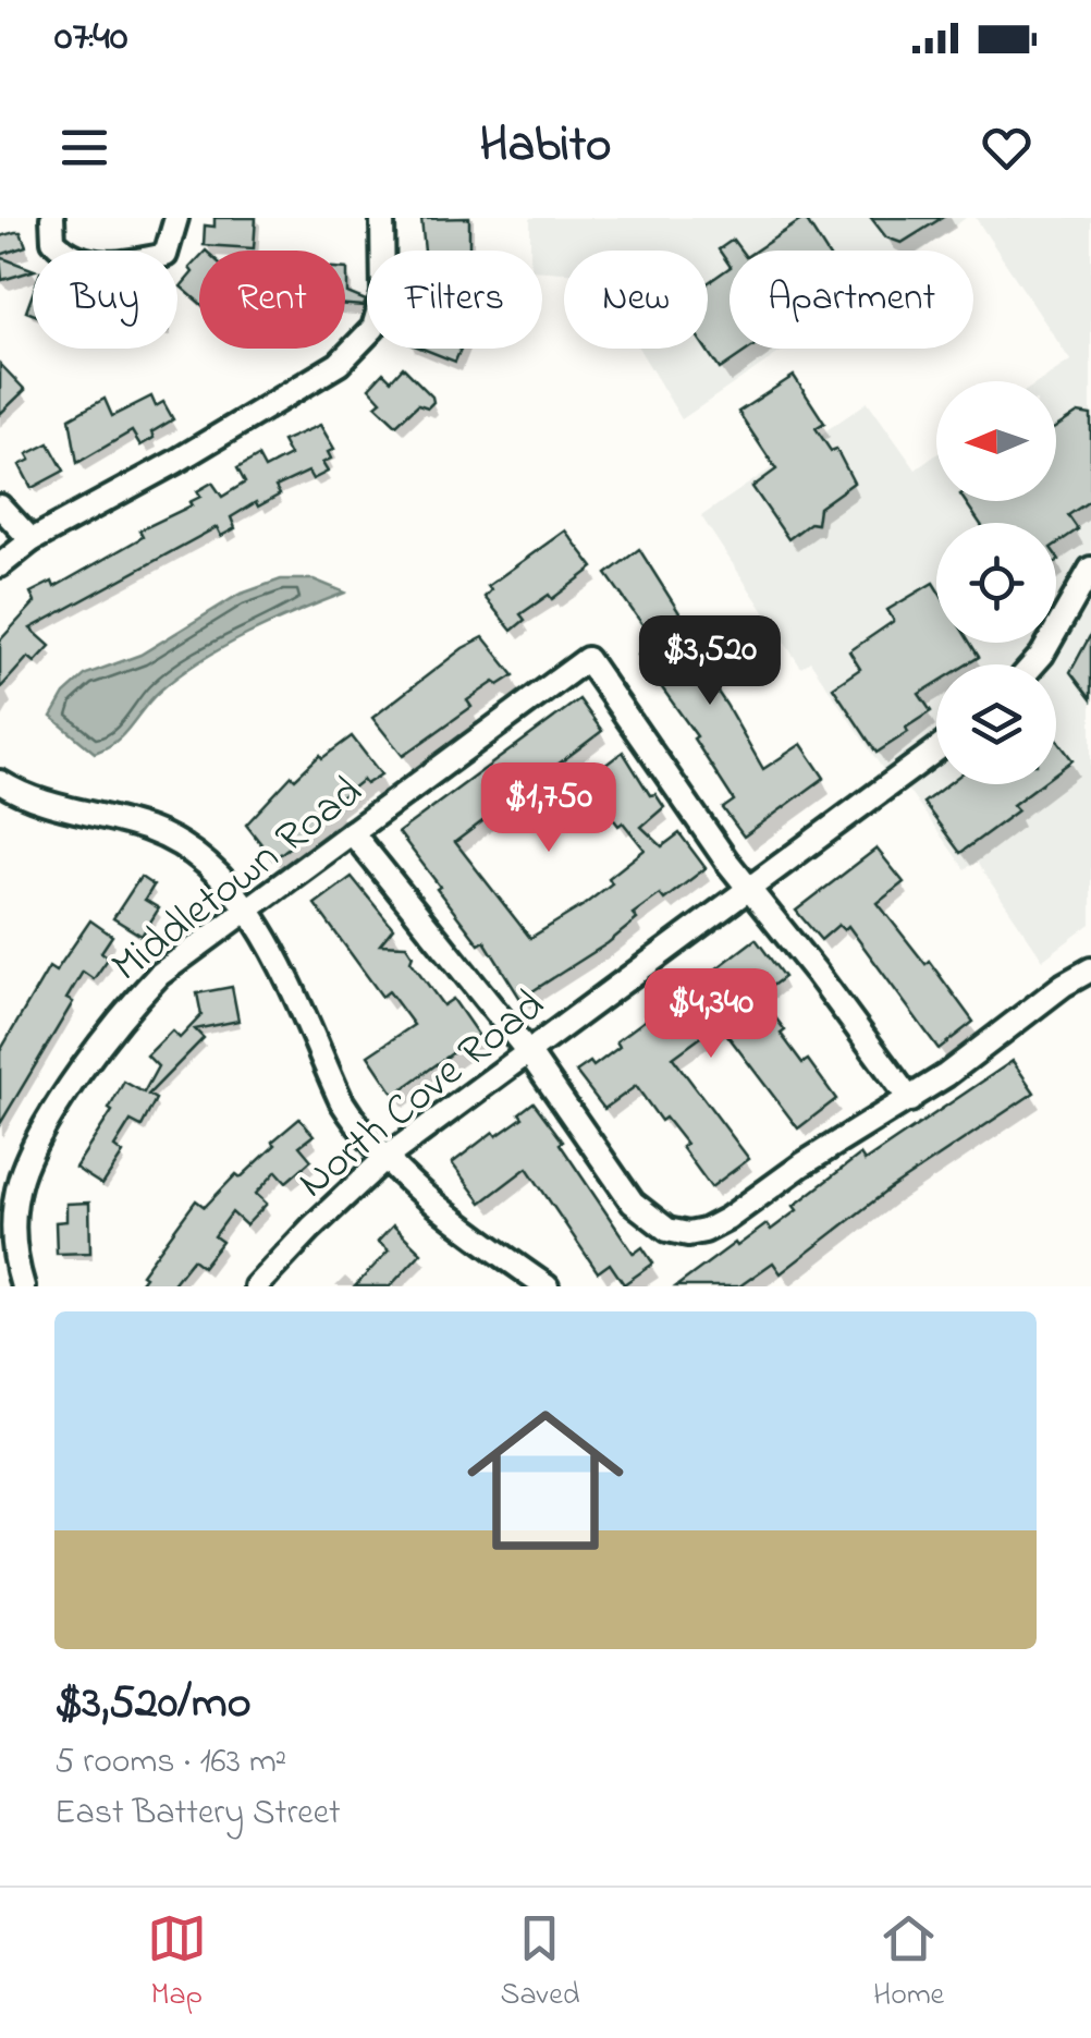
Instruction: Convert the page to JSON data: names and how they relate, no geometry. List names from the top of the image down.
{
  "streets": {
    "street": ["Middletown Road", "North Cove Road"]
  },
  "crossings": [
    ["Middletown Road", "North Cove Road"]
  ],
  "north": "left",
  "page": {
    "status": "07:40",
    "header": "Habito",
    "chip": [
      "Buy",
      "Rent",
      "Filters",
      "New",
      "Apartment"
    ],
    "price": ["$3,520", "$1,750", "$4,340"],
    "list": [
      {
        "name": "$3,520/mo",
        "note": "5 rooms · 163 m² · East Battery Street"
      }
    ],
    "tabs": ["Map", "Saved", "Home"]
  }
}
